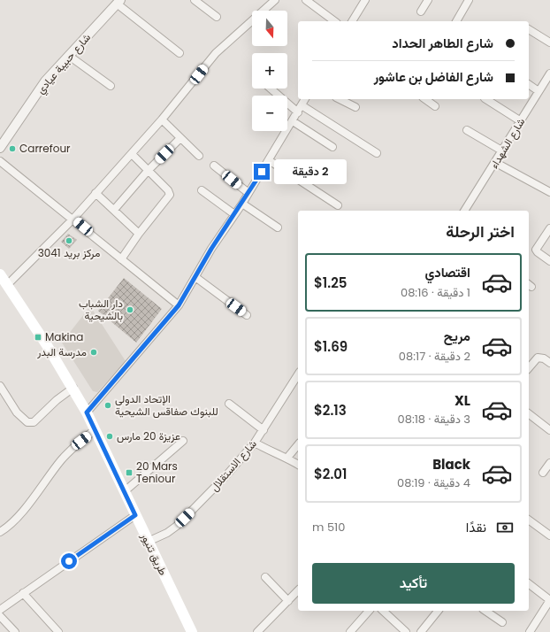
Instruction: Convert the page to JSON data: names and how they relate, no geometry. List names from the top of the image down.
{
  "streets": {
    "main road": ["طريق تنيور"],
    "street": ["شارع حبيبة عيادي", "شارع الشهداء", "شارع الاستقلال"]
  },
  "crossings": [
    ["شارع الاستقلال", "طريق تنيور"]
  ],
  "places": {
    "other": [
      "Carrefour",
      "مركز بريد 3041",
      "دار الشباب بالشيحية",
      "مدرسة البدر",
      "الإتحاد الدولي للبنوك صفاقس الشيحية",
      "عزيزة 20 مارس"
    ],
    "transit": ["Makina", "20 Mars Teniour"]
  },
  "north": "bottom",
  "page": {
    "map_buttons": ["+", "−"],
    "banner": ["شارع الطاهر الحداد", "شارع الفاضل بن عاشور"],
    "bubble": "2 دقيقة",
    "heading": "اختر الرحلة",
    "list": [
      {
        "name": "اقتصادي",
        "note": "1 دقيقة · 08:16",
        "value": "$1.25"
      },
      {
        "name": "مريح",
        "note": "2 دقيقة · 08:17",
        "value": "$1.69"
      },
      {
        "name": "XL",
        "note": "3 دقيقة · 08:18",
        "value": "$2.13"
      },
      {
        "name": "Black",
        "note": "4 دقيقة · 08:19",
        "value": "$2.01"
      }
    ],
    "pay": ["نقدًا", "510 m"],
    "buttons": "تأكيد"
  }
}
